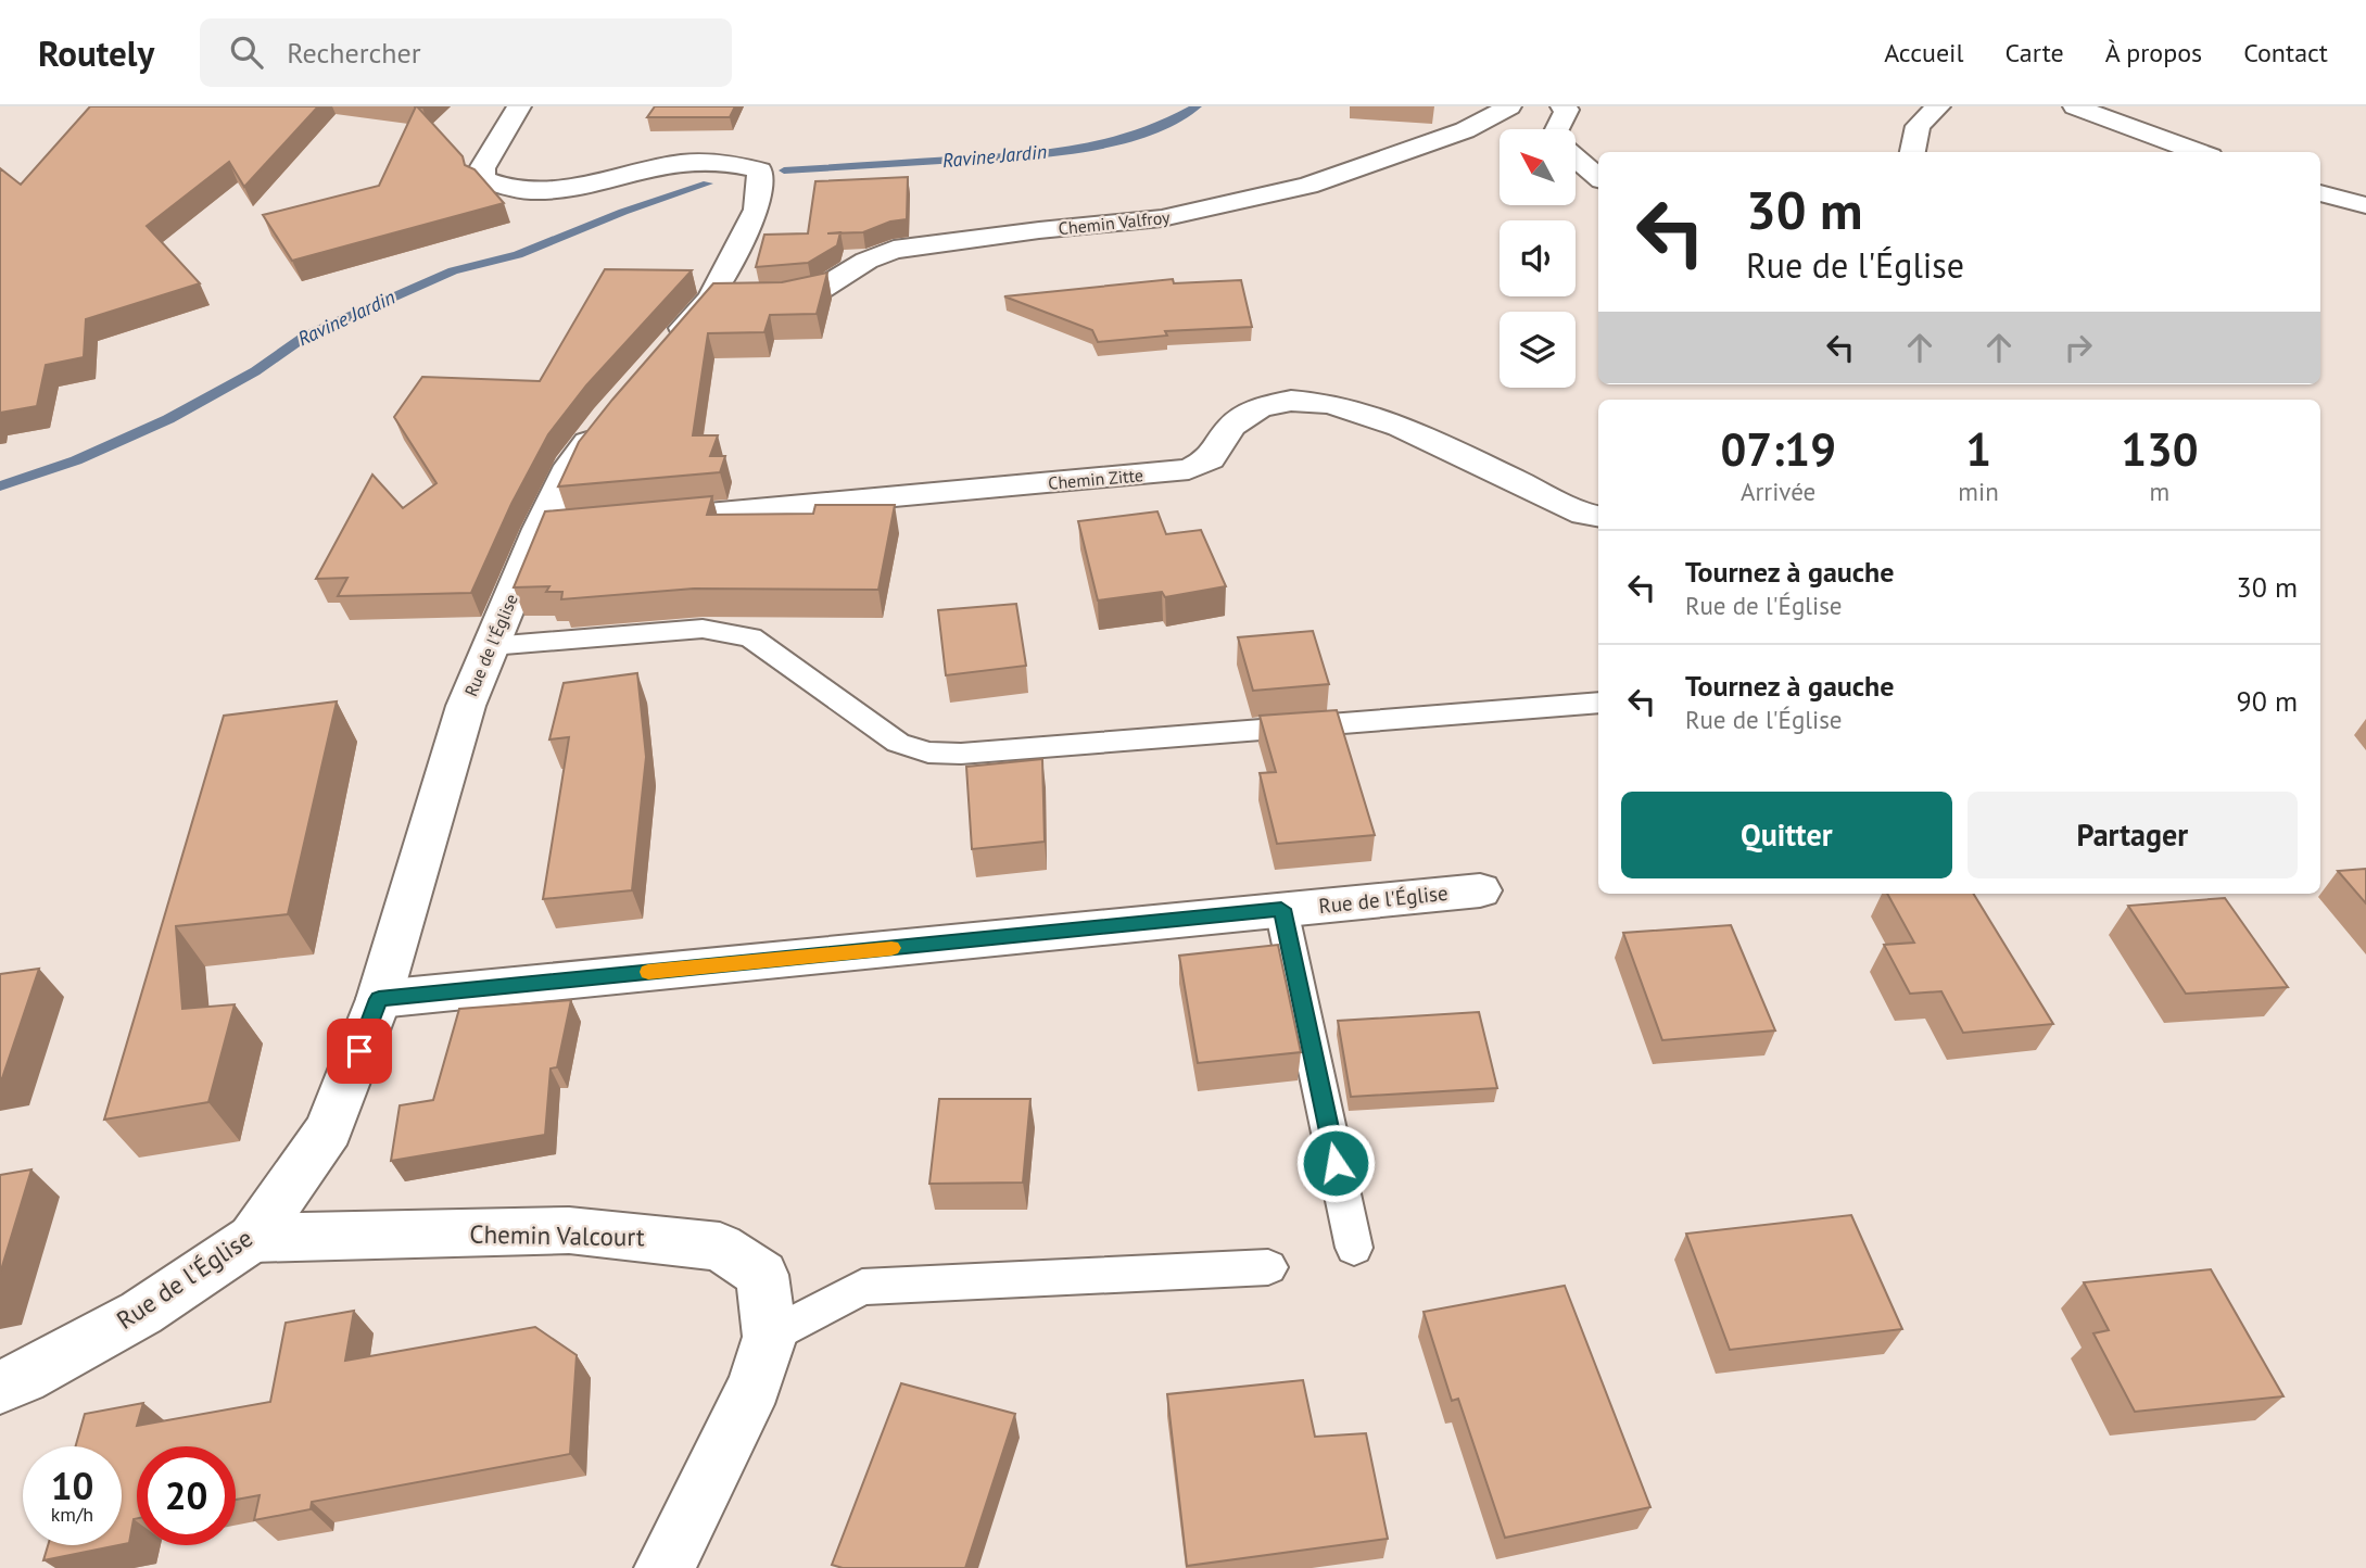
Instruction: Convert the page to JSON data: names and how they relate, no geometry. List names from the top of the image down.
{
  "streets": {
    "street": [
      "Chemin Valfroy",
      "Chemin Zitte",
      "Rue de l'Église",
      "Chemin Valcourt"
    ]
  },
  "crossings": [
    ["Rue de l'Église", "Chemin Valcourt"]
  ],
  "water": ["Ravine Jardin"],
  "north": "top left",
  "page": {
    "header": "Routely",
    "search": "Rechercher",
    "nav": [
      "Accueil",
      "Carte",
      "À propos",
      "Contact"
    ],
    "turn": ["30 m", "Rue de l'Église"],
    "eta": [
      "07:19",
      "Arrivée",
      "1",
      "min",
      "130",
      "m"
    ],
    "list": [
      {
        "name": "Tournez à gauche",
        "note": "Rue de l'Église",
        "value": "30 m"
      },
      {
        "name": "Tournez à gauche",
        "note": "Rue de l'Église",
        "value": "90 m"
      }
    ],
    "buttons": ["Quitter", "Partager"],
    "speed": "10 km/h",
    "limit": "20"
  }
}
